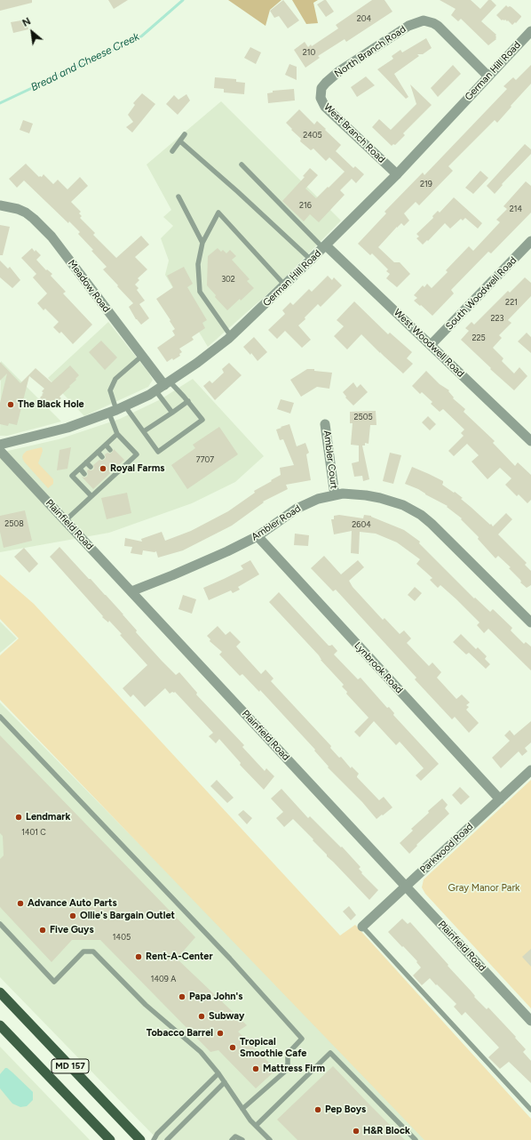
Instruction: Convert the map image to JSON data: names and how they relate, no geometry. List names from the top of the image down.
{
  "streets": {
    "main road": ["MD 157"],
    "street": [
      "North Branch Road",
      "German Hill Road",
      "West Branch Road",
      "Meadow Road",
      "South Woodwell Road",
      "West Woodwell Road",
      "Ambler Court",
      "Ambler Road",
      "Plainfield Road",
      "Lynbrook Road",
      "Parkwood Road"
    ]
  },
  "crossings": [
    ["North Branch Road", "German Hill Road"],
    ["North Branch Road", "West Branch Road"],
    ["German Hill Road", "West Branch Road"],
    ["German Hill Road", "Meadow Road"],
    ["German Hill Road", "West Woodwell Road"],
    ["South Woodwell Road", "West Woodwell Road"],
    ["Ambler Court", "Ambler Road"],
    ["Ambler Road", "Plainfield Road"],
    ["Ambler Road", "Lynbrook Road"],
    ["Plainfield Road", "Parkwood Road"],
    ["Lynbrook Road", "Parkwood Road"]
  ],
  "water": ["Bread and Cheese Creek"],
  "parks": ["Gray Manor Park"],
  "places": [
    "The Black Hole",
    "Royal Farms",
    "Lendmark",
    "Advance Auto Parts",
    "Ollie's Bargain Outlet",
    "Five Guys",
    "Rent-A-Center",
    "Papa John's",
    "Subway",
    "Tobacco Barrel",
    "Tropical Smoothie Cafe",
    "Mattress Firm",
    "Pep Boys",
    "H&R Block"
  ],
  "house_numbers": [
    "204",
    "210",
    "2405",
    "219",
    "216",
    "214",
    "302",
    "221",
    "223",
    "225",
    "2505",
    "7707",
    "2508",
    "2604",
    "1401 C",
    "1405",
    "1409 A"
  ],
  "north": "top left"
}
